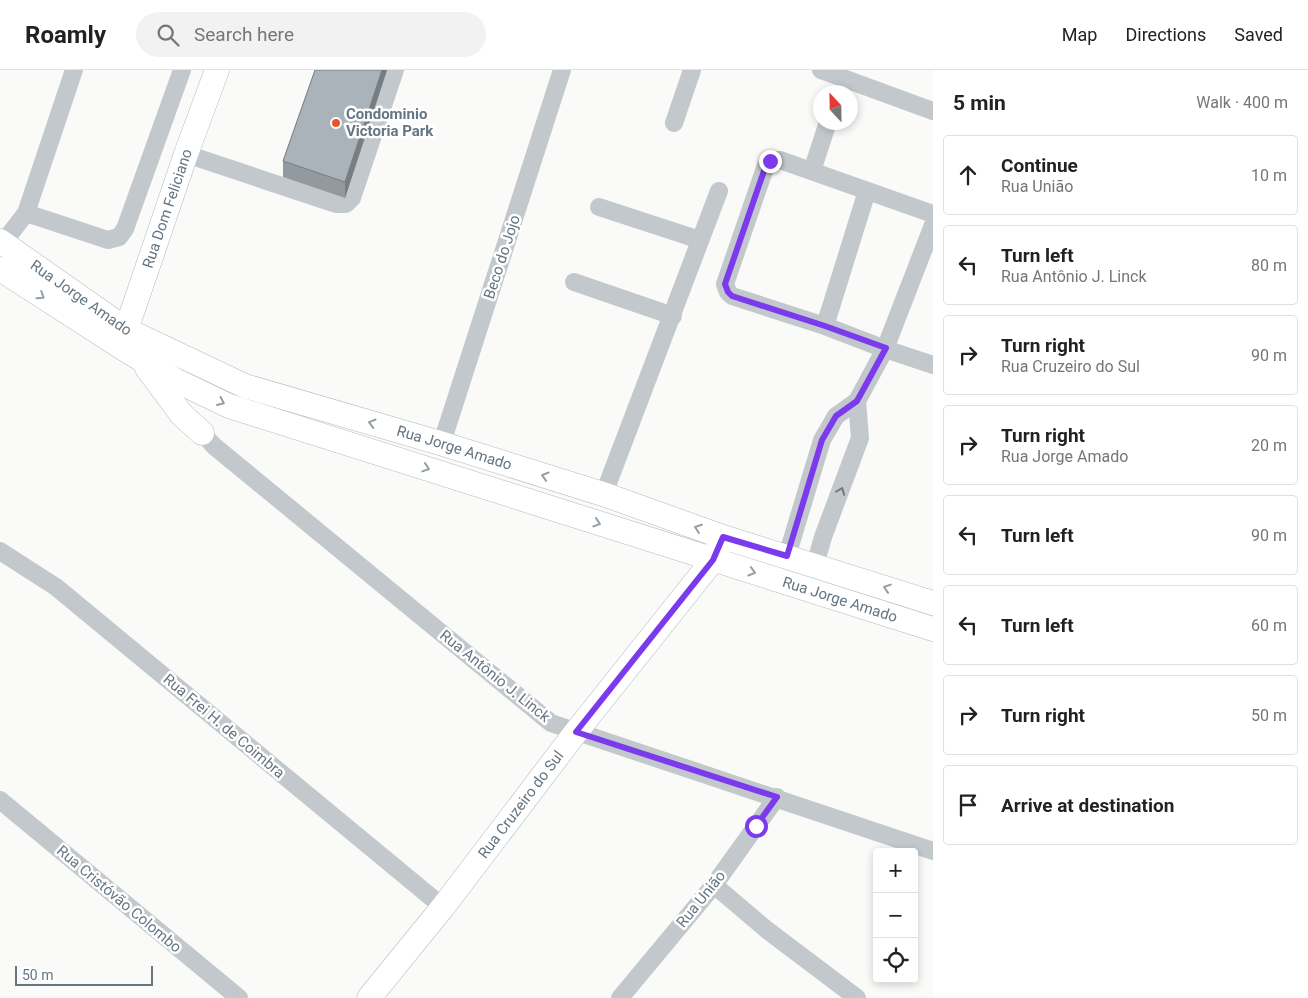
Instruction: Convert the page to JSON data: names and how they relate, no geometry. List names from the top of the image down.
{
  "streets": {
    "main road": ["Rua Dom Feliciano", "Rua Jorge Amado", "Rua Cruzeiro do Sul"],
    "street": [
      "Beco do Jojo",
      "Rua Antônio J. Linck",
      "Rua Frei H. de Coimbra",
      "Rua Cristóvão Colombo",
      "Rua União"
    ]
  },
  "crossings": [
    ["Rua Dom Feliciano", "Rua Jorge Amado"],
    ["Beco do Jojo", "Rua Jorge Amado"],
    ["Rua Jorge Amado", "Rua Antônio J. Linck"],
    ["Rua Jorge Amado", "Rua Cruzeiro do Sul"],
    ["Rua Antônio J. Linck", "Rua Cruzeiro do Sul"],
    ["Rua Antônio J. Linck", "Rua União"],
    ["Rua Frei H. de Coimbra", "Rua Cruzeiro do Sul"]
  ],
  "places": ["Condominio Victoria Park"],
  "scale_bar": "50 m",
  "north": "top",
  "page": {
    "header": "Roamly",
    "search": "Search here",
    "nav": ["Map", "Directions", "Saved"],
    "heading": ["5 min", "Walk · 400 m"],
    "list": [
      ["Continue", "Rua União", "10 m"],
      ["Turn left", "Rua Antônio J. Linck", "80 m"],
      ["Turn right", "Rua Cruzeiro do Sul", "90 m"],
      ["Turn right", "Rua Jorge Amado", "20 m"],
      ["Turn left", "90 m"],
      ["Turn left", "60 m"],
      ["Turn right", "50 m"],
      "Arrive at destination"
    ],
    "map_buttons": ["+", "−"],
    "scale": "50 m"
  }
}
